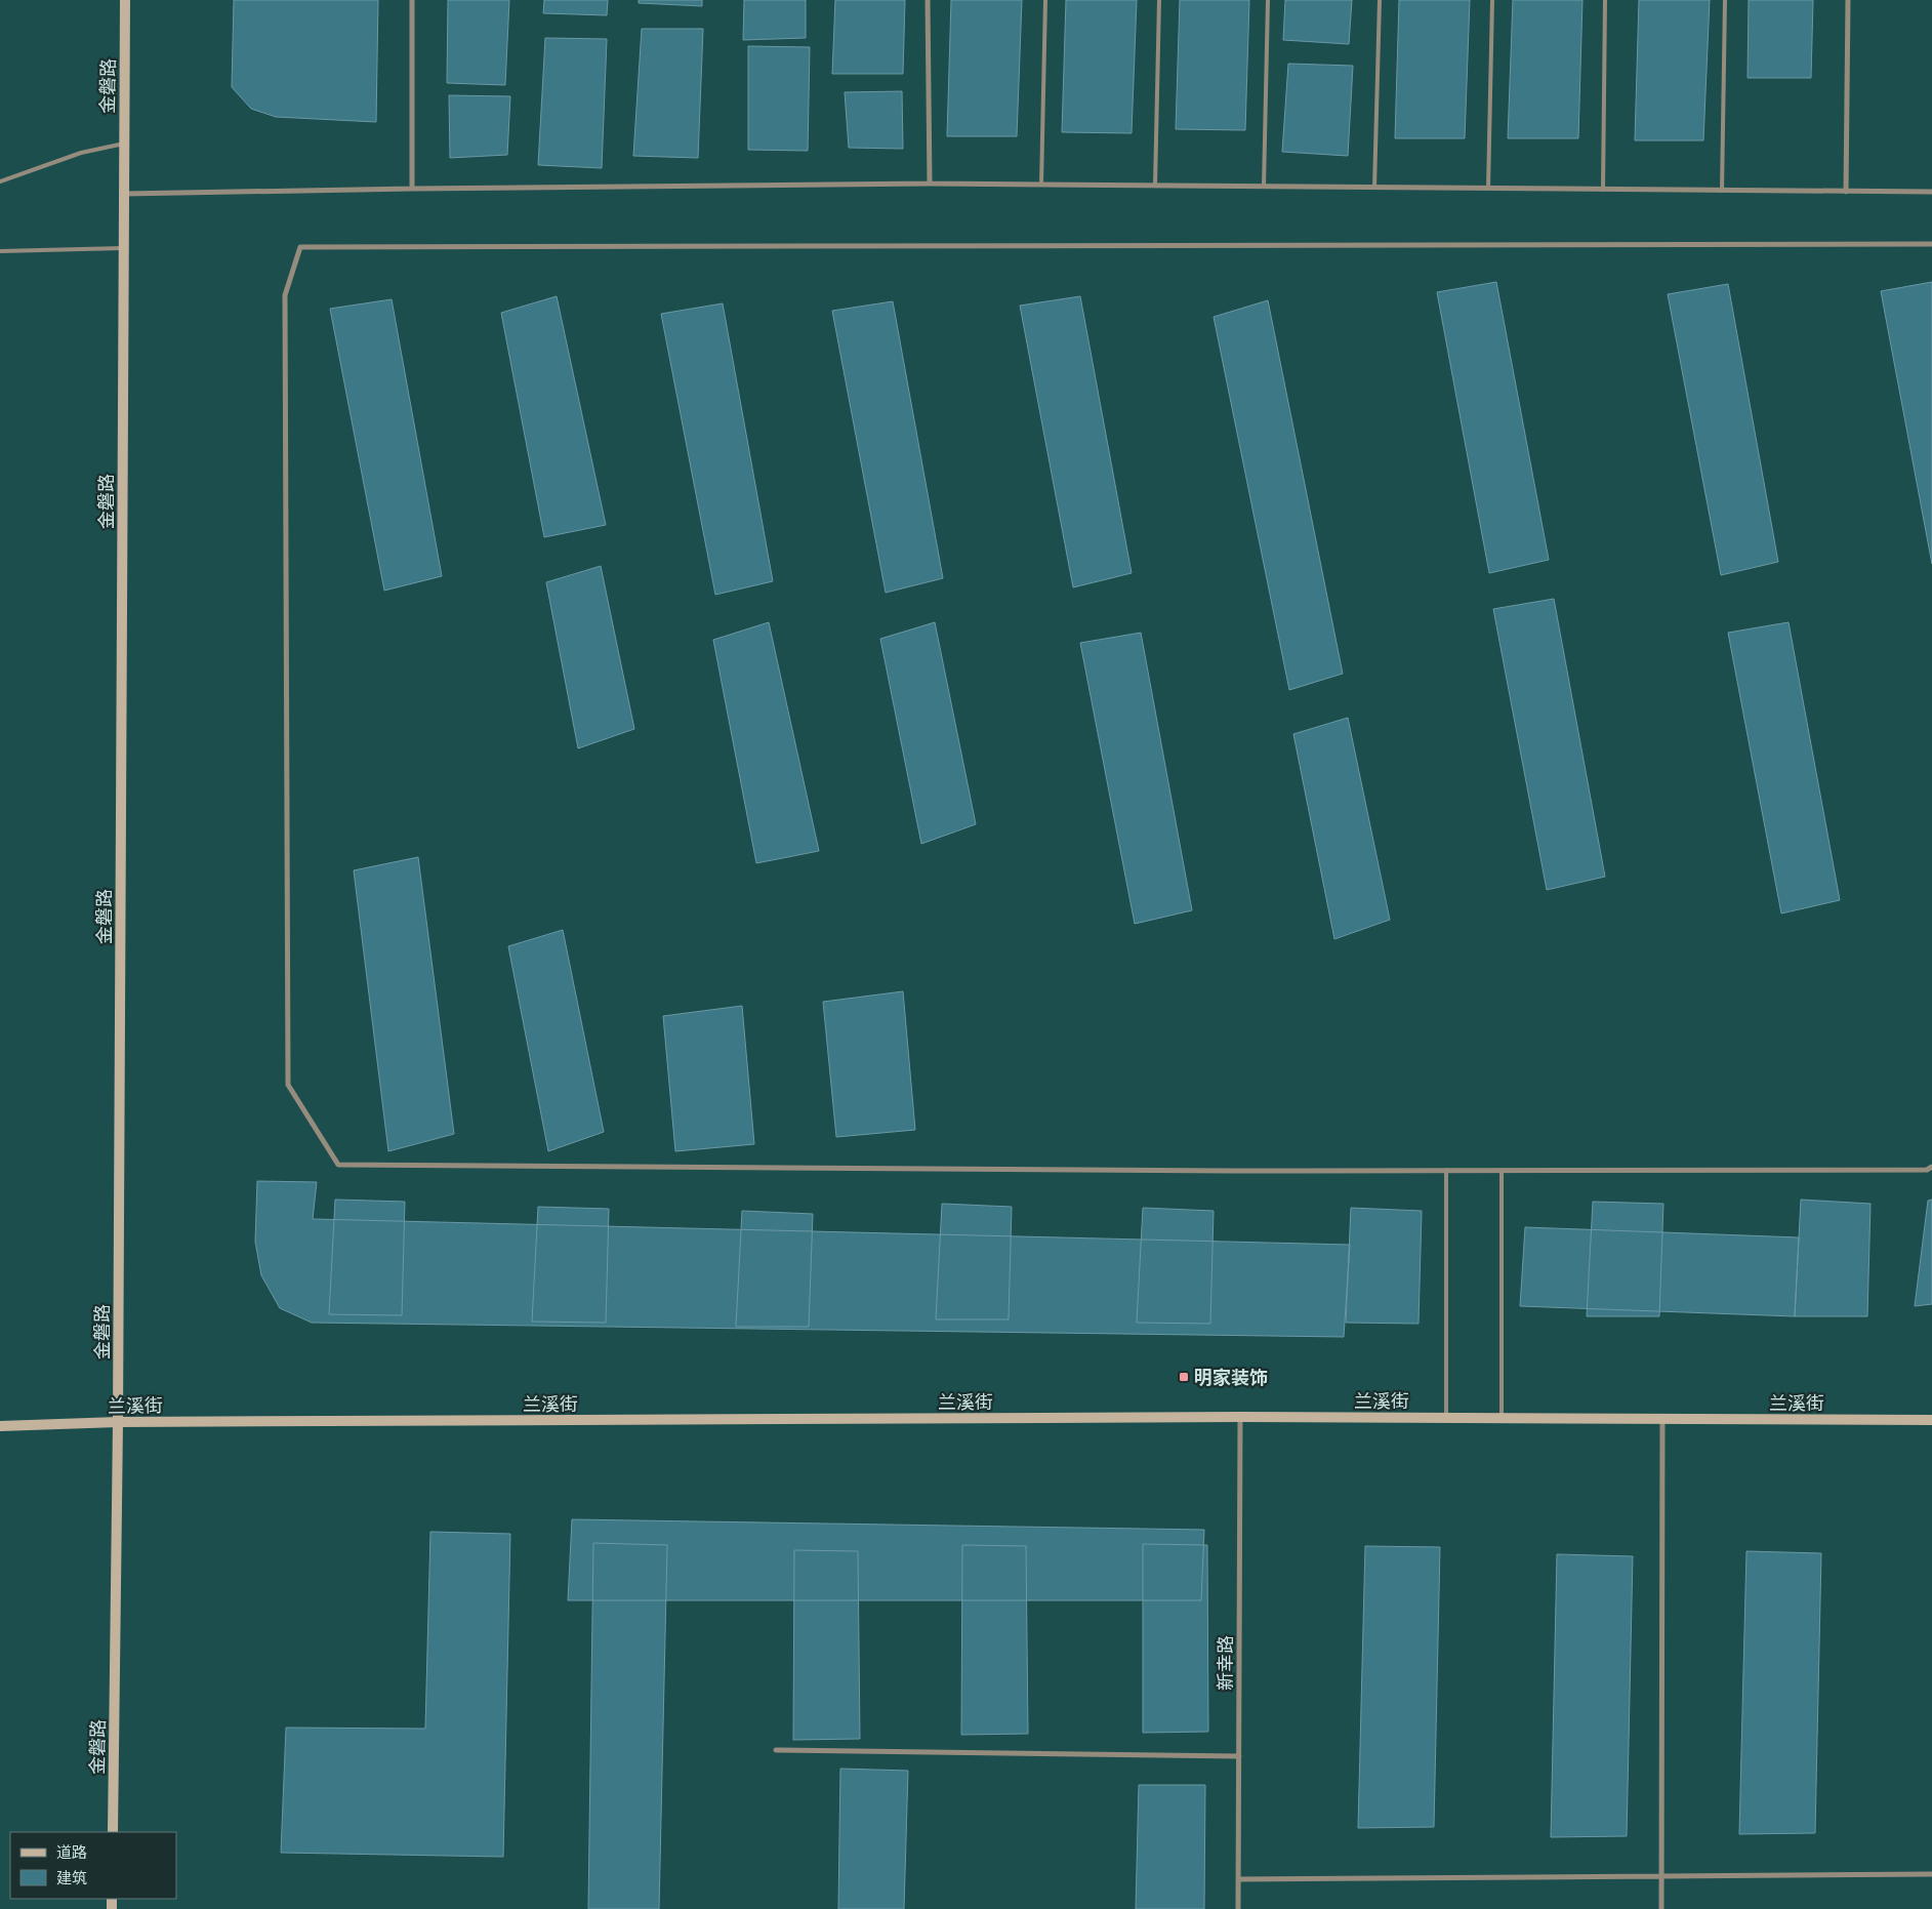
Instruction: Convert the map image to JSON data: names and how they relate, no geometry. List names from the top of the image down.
{
  "streets": {
    "street": ["金磐路", "兰溪街", "新幸路"]
  },
  "crossings": [
    ["金磐路", "兰溪街"],
    ["兰溪街", "新幸路"]
  ],
  "places": {
    "transit": ["明家装饰"]
  },
  "legend": ["道路", "建筑"]
}
